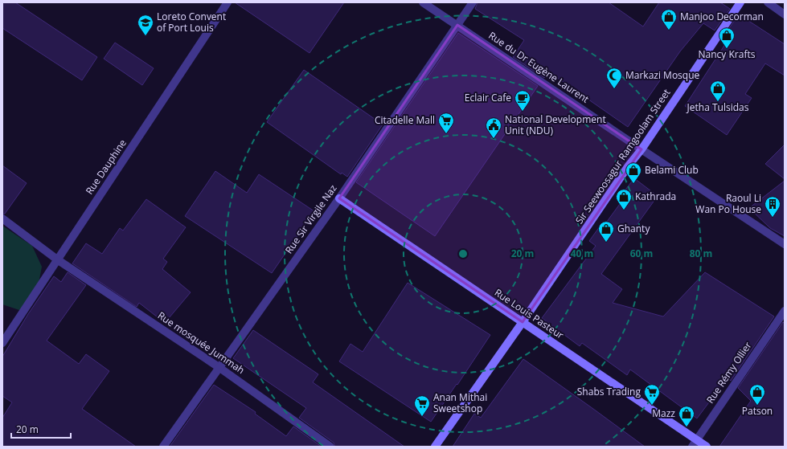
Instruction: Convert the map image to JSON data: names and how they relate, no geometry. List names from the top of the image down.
{
  "streets": {
    "main road": ["Sir Seewoosagur Ramgoolam Street", "Rue Louis Pasteur"],
    "street": [
      "Rue du Dr Eugène Laurent",
      "Rue Dauphine",
      "Rue Sir Virgile Naz",
      "Rue mosquée Jummah",
      "Rue Rémy Ollier"
    ]
  },
  "crossings": [
    ["Rue du Dr Eugène Laurent", "Sir Seewoosagur Ramgoolam Street"],
    ["Rue du Dr Eugène Laurent", "Rue Sir Virgile Naz"],
    ["Sir Seewoosagur Ramgoolam Street", "Rue Louis Pasteur"],
    ["Rue Dauphine", "Rue mosquée Jummah"],
    ["Rue Sir Virgile Naz", "Rue Louis Pasteur"],
    ["Rue Sir Virgile Naz", "Rue mosquée Jummah"],
    ["Rue Louis Pasteur", "Rue Rémy Ollier"]
  ],
  "places": {
    "shop": [
      "Manjoo Decorman",
      "Nancy Krafts",
      "Jetha Tulsidas",
      "Belami Club",
      "Kathrada",
      "Ghanty",
      "Patson",
      "Mazz"
    ],
    "school or university": ["Loreto Convent of Port Louis"],
    "mosque": ["Markazi Mosque"],
    "cafe": ["Eclair Cafe"],
    "supermarket": ["Citadelle Mall", "Shabs Trading", "Anan Mithai Sweetshop"],
    "public building": ["National Development Unit (NDU)"],
    "building": ["Raoul Li Wan Po House"]
  },
  "scale_bar": "20 m",
  "rings": [
    "20 m",
    "40 m",
    "60 m",
    "80 m"
  ]
}
